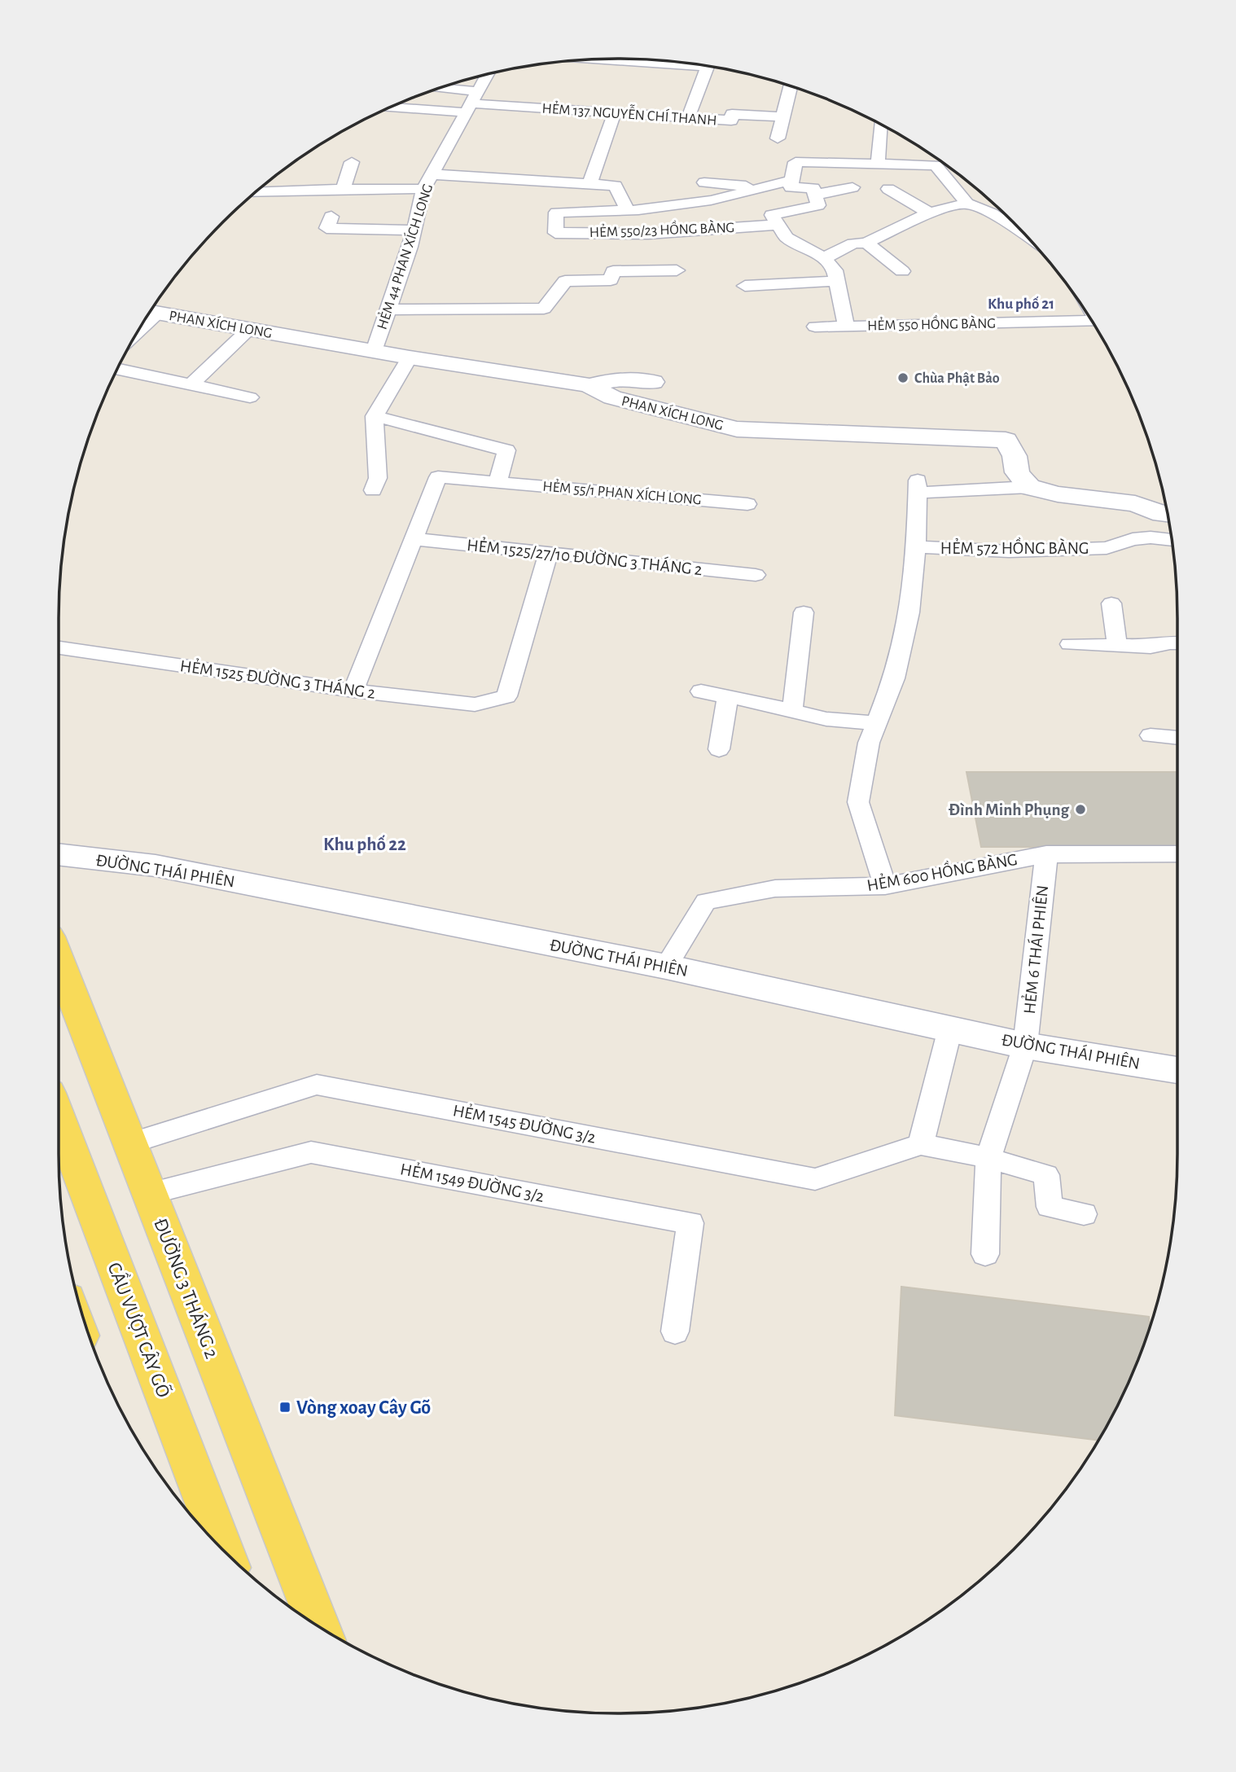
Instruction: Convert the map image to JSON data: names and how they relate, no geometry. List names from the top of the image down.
{
  "streets": {
    "main road": ["ĐƯỜNG 3 THÁNG 2", "CẦU VƯỢT CÂY GÕ"],
    "street": ["PHAN XÍCH LONG", "ĐƯỜNG THÁI PHIÊN"],
    "lane": [
      "HẺM 137 NGUYỄN CHÍ THANH",
      "HẺM 550/23 HỒNG BÀNG",
      "HẺM 44 PHAN XÍCH LONG",
      "HẺM 550 HỒNG BÀNG",
      "HẺM 55/1 PHAN XÍCH LONG",
      "HẺM 572 HỒNG BÀNG",
      "HẺM 1525/27/10 ĐƯỜNG 3 THÁNG 2",
      "HẺM 1525 ĐƯỜNG 3 THÁNG 2",
      "HẺM 600 HỒNG BÀNG",
      "HẺM 6 THÁI PHIÊN",
      "HẺM 1545 ĐƯỜNG 3/2",
      "HẺM 1549 ĐƯỜNG 3/2"
    ]
  },
  "crossings": [
    ["HẺM 137 NGUYỄN CHÍ THANH", "HẺM 44 PHAN XÍCH LONG"],
    ["HẺM 44 PHAN XÍCH LONG", "PHAN XÍCH LONG"],
    ["HẺM 55/1 PHAN XÍCH LONG", "HẺM 1525/27/10 ĐƯỜNG 3 THÁNG 2"],
    ["HẺM 1525/27/10 ĐƯỜNG 3 THÁNG 2", "HẺM 1525 ĐƯỜNG 3 THÁNG 2"],
    ["ĐƯỜNG THÁI PHIÊN", "HẺM 600 HỒNG BÀNG"],
    ["ĐƯỜNG THÁI PHIÊN", "HẺM 6 THÁI PHIÊN"],
    ["HẺM 600 HỒNG BÀNG", "HẺM 6 THÁI PHIÊN"],
    ["HẺM 1545 ĐƯỜNG 3/2", "ĐƯỜNG 3 THÁNG 2"],
    ["HẺM 1549 ĐƯỜNG 3/2", "ĐƯỜNG 3 THÁNG 2"]
  ],
  "districts": ["Khu phố 21", "Khu phố 22"],
  "places": {
    "other": ["Chùa Phật Bảo", "Đình Minh Phụng"],
    "transit": ["Vòng xoay Cây Gõ"]
  }
}
